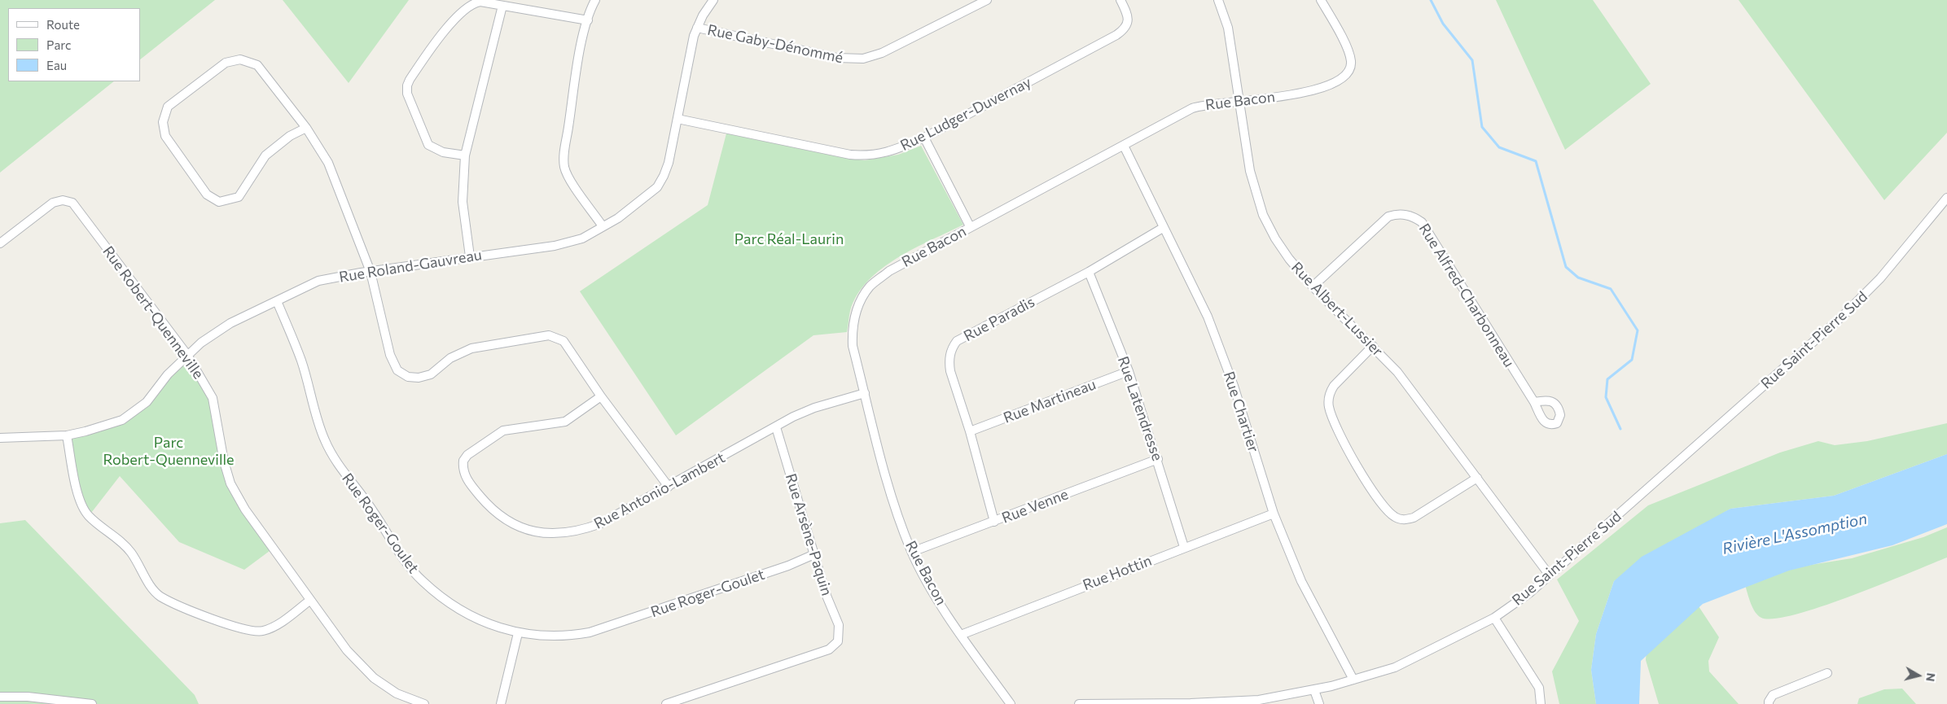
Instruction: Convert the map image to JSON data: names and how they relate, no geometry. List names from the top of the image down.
{
  "streets": {
    "street": [
      "Rue Gaby-Dénommé",
      "Rue Bacon",
      "Rue Ludger-Duvernay",
      "Rue Roland-Gauvreau",
      "Rue Alfred-Charbonneau",
      "Rue Albert-Lussier",
      "Rue Robert-Quenneville",
      "Rue Paradis",
      "Rue Saint-Pierre Sud",
      "Rue Martineau",
      "Rue Latendresse",
      "Rue Chartier",
      "Rue Antonio-Lambert",
      "Rue Venne",
      "Rue Roger-Goulet",
      "Rue Arsène-Paquin",
      "Rue Hottin"
    ]
  },
  "crossings": [
    ["Rue Gaby-Dénommé", "Rue Roland-Gauvreau"],
    ["Rue Bacon", "Rue Albert-Lussier"],
    ["Rue Bacon", "Rue Chartier"],
    ["Rue Bacon", "Rue Antonio-Lambert"],
    ["Rue Bacon", "Rue Venne"],
    ["Rue Bacon", "Rue Hottin"],
    ["Rue Ludger-Duvernay", "Rue Roland-Gauvreau"],
    ["Rue Roland-Gauvreau", "Rue Robert-Quenneville"],
    ["Rue Roland-Gauvreau", "Rue Roger-Goulet"],
    ["Rue Alfred-Charbonneau", "Rue Albert-Lussier"],
    ["Rue Albert-Lussier", "Rue Saint-Pierre Sud"],
    ["Rue Paradis", "Rue Martineau"],
    ["Rue Paradis", "Rue Latendresse"],
    ["Rue Paradis", "Rue Chartier"],
    ["Rue Paradis", "Rue Venne"],
    ["Rue Saint-Pierre Sud", "Rue Chartier"],
    ["Rue Martineau", "Rue Latendresse"],
    ["Rue Latendresse", "Rue Venne"],
    ["Rue Latendresse", "Rue Hottin"],
    ["Rue Chartier", "Rue Hottin"],
    ["Rue Antonio-Lambert", "Rue Arsène-Paquin"],
    ["Rue Roger-Goulet", "Rue Arsène-Paquin"]
  ],
  "water": ["Rivière L'Assomption"],
  "parks": ["Parc Réal-Laurin", "Parc Robert-Quenneville"],
  "legend": ["Route", "Parc", "Eau"],
  "north": "right"
}
